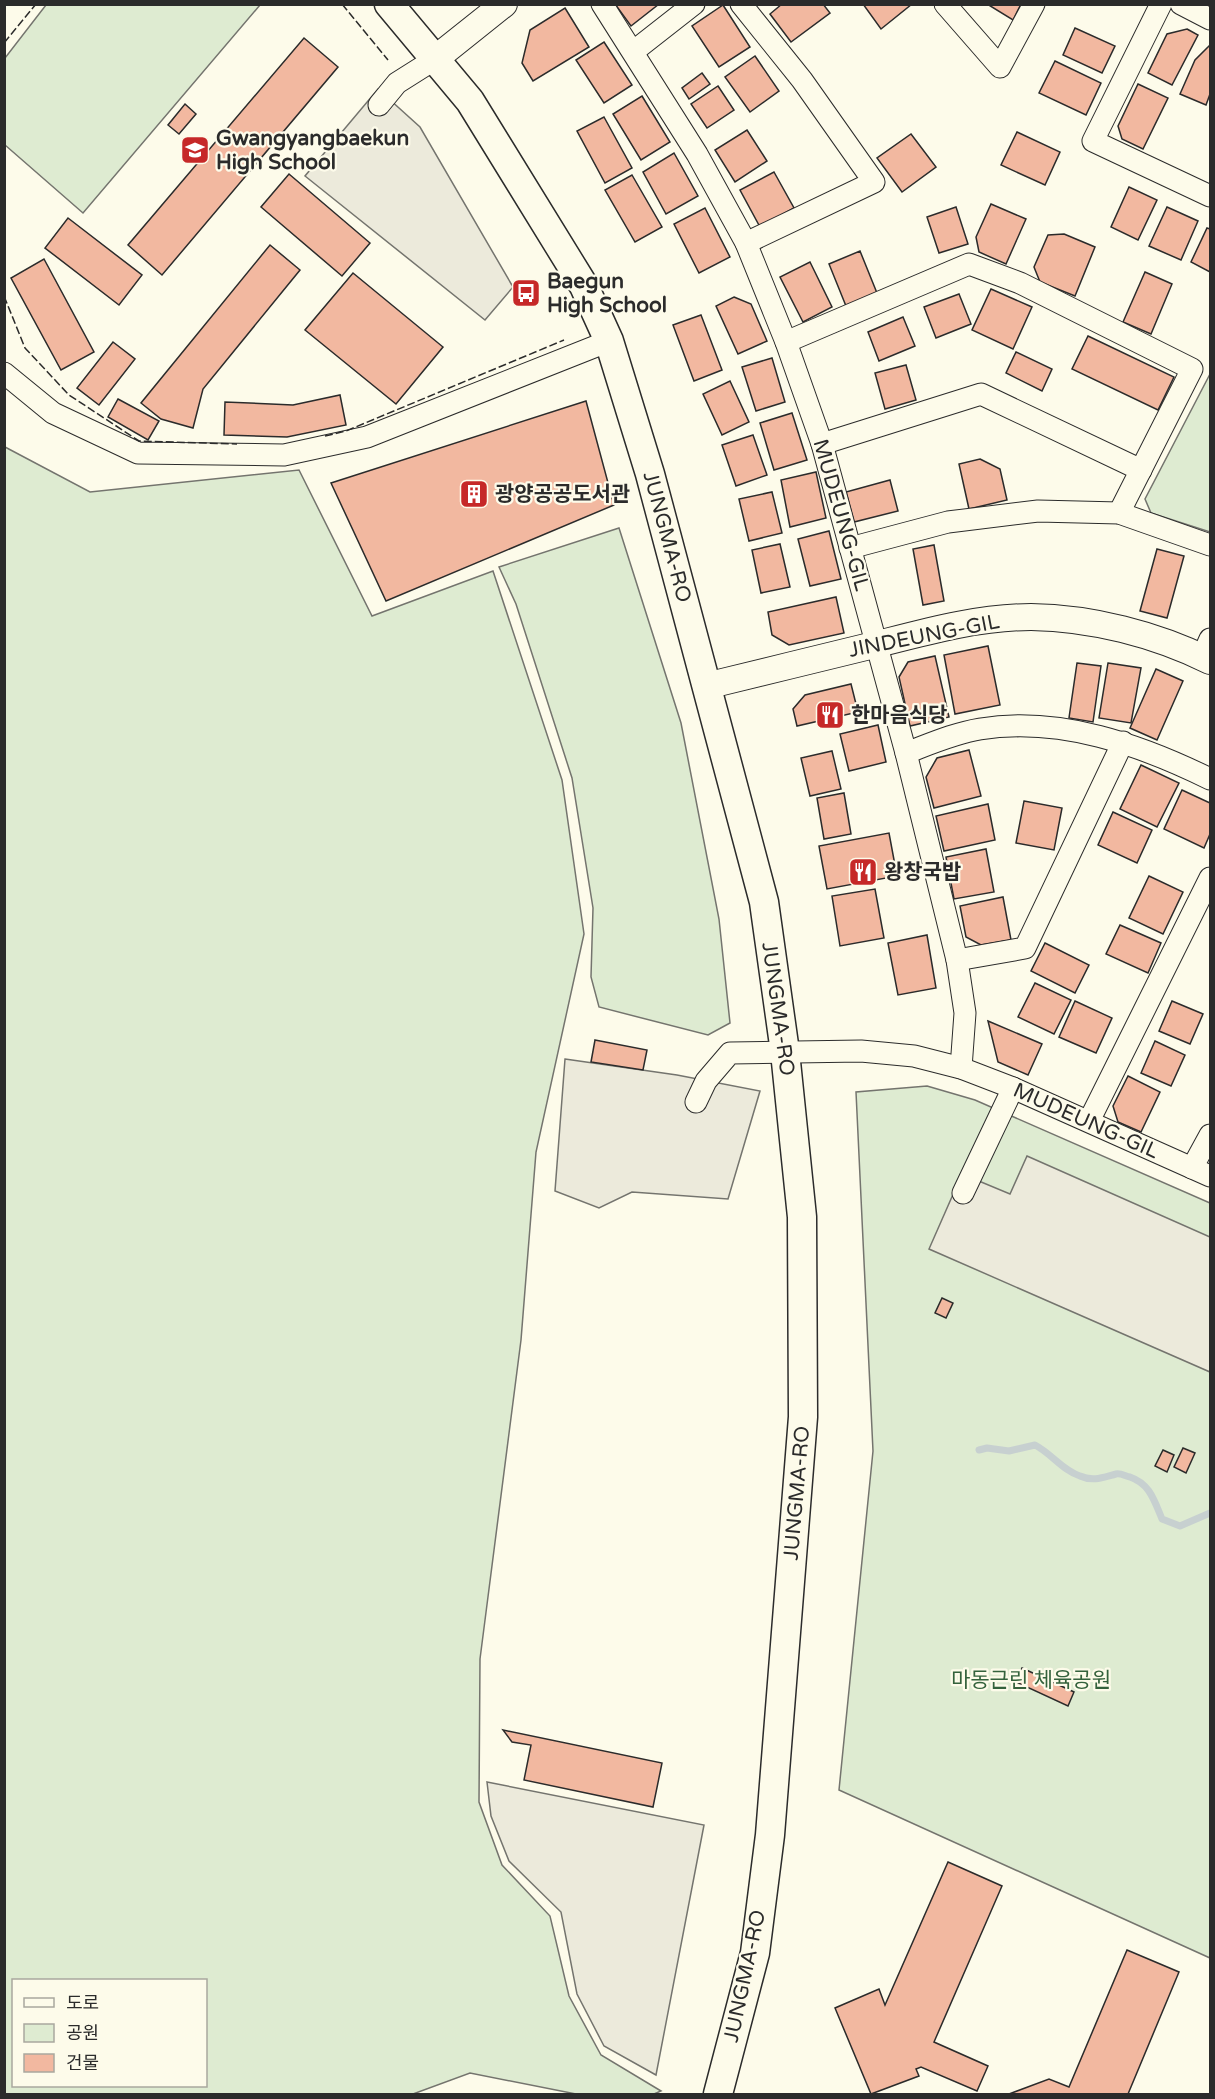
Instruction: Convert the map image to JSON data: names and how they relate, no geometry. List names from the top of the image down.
{
  "streets": {
    "main road": ["JUNGMA-RO"],
    "street": ["MUDEUNG-GIL", "JINDEUNG-GIL"]
  },
  "crossings": [
    ["MUDEUNG-GIL", "JUNGMA-RO"],
    ["MUDEUNG-GIL", "JINDEUNG-GIL"],
    ["JUNGMA-RO", "JINDEUNG-GIL"]
  ],
  "parks": ["마동근린 체육공원"],
  "places": {
    "school or university": ["Gwangyangbaekun High School"],
    "bus stop": ["Baegun High School"],
    "building": ["광양공공도서관"],
    "restaurant": ["한마음식당", "왕창국밥"]
  },
  "legend": ["도로", "공원", "건물"]
}
